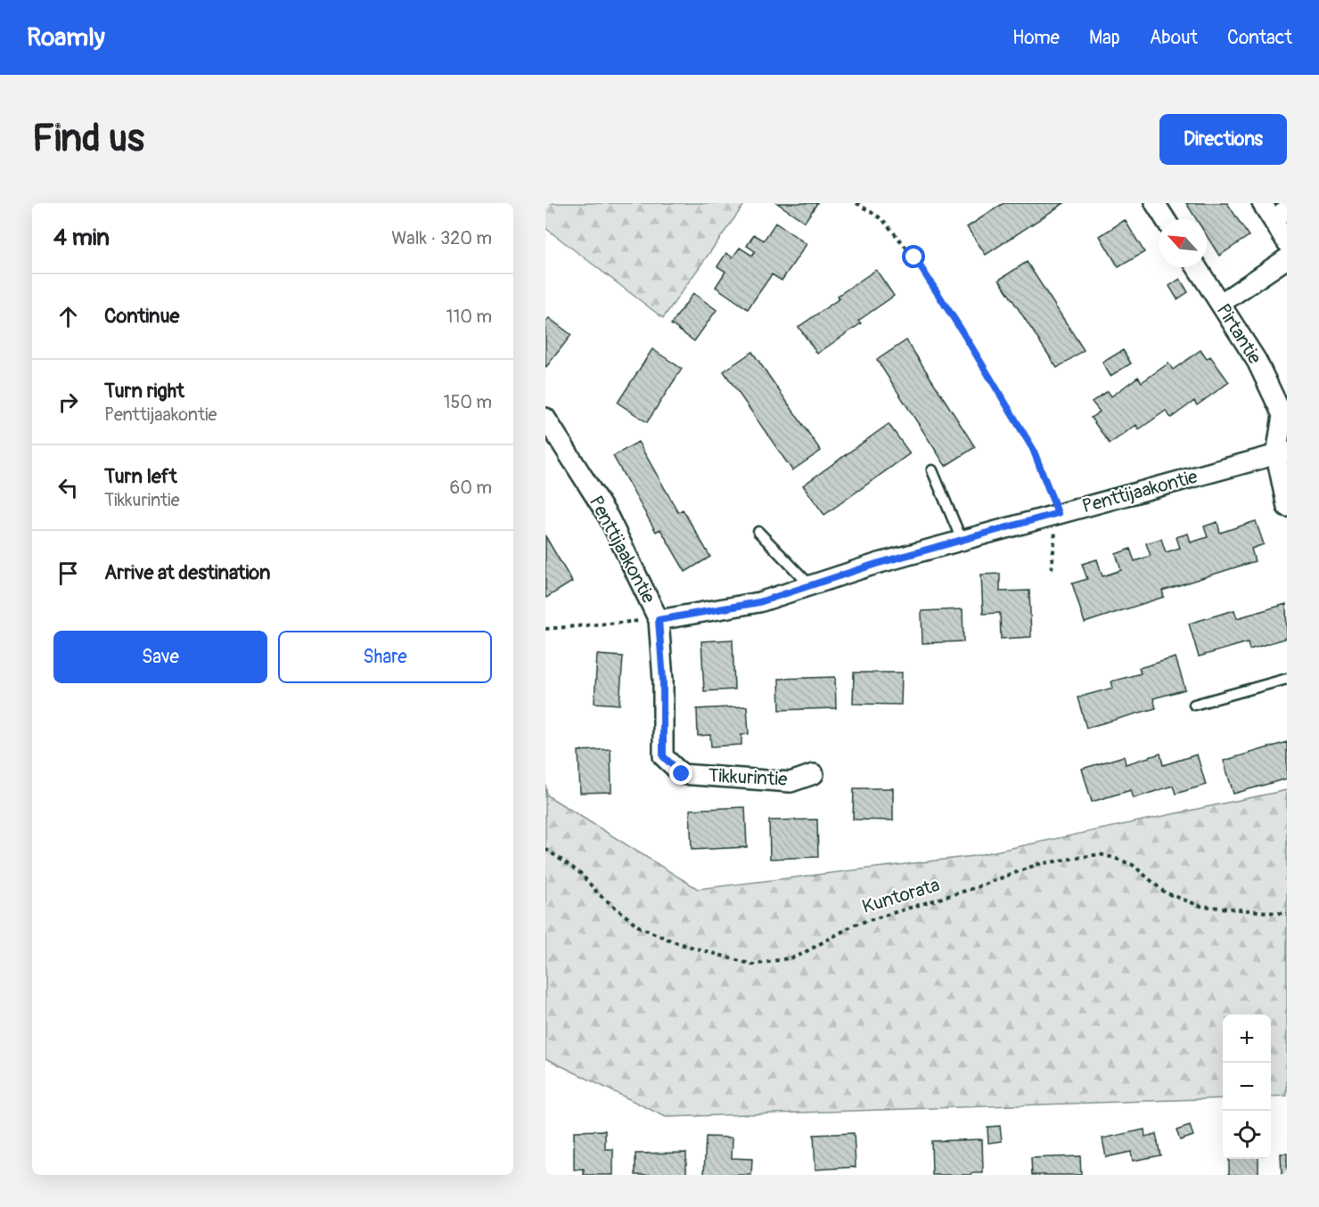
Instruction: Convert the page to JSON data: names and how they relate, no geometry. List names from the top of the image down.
{
  "streets": {
    "street": ["Pirtantie", "Penttijaakontie", "Tikkurintie"],
    "path": ["Kuntorata"]
  },
  "crossings": [
    ["Pirtantie", "Penttijaakontie"],
    ["Penttijaakontie", "Tikkurintie"]
  ],
  "north": "top left",
  "page": {
    "header": "Roamly",
    "nav": [
      "Home",
      "Map",
      "About",
      "Contact"
    ],
    "buttons": [
      "Directions",
      ["Save", "Share"]
    ],
    "title": "Find us",
    "heading": ["4 min", "Walk · 320 m"],
    "list": [
      ["Continue", "110 m"],
      ["Turn right", "Penttijaakontie", "150 m"],
      ["Turn left", "Tikkurintie", "60 m"],
      "Arrive at destination"
    ],
    "map_buttons": ["+", "−"]
  }
}
